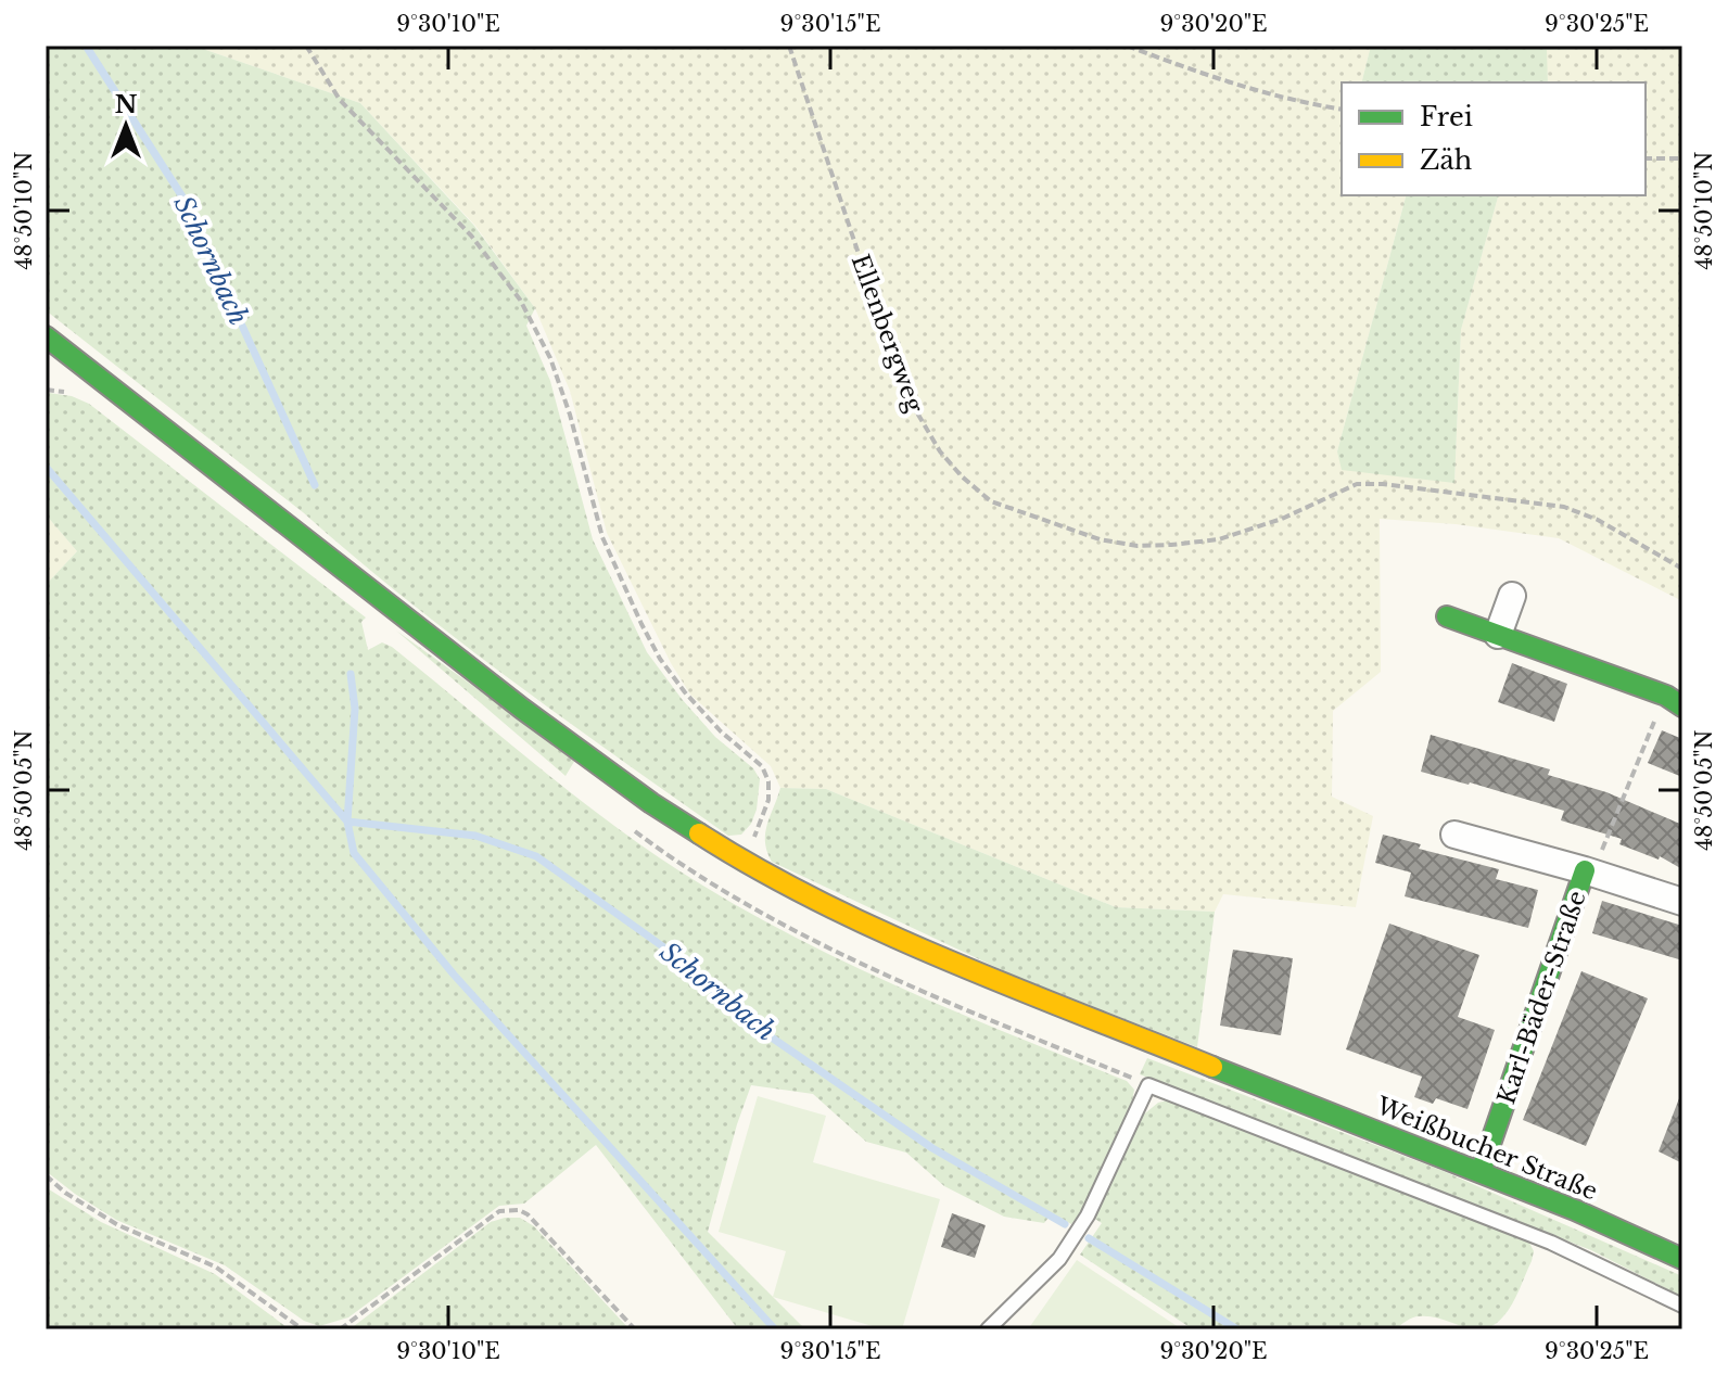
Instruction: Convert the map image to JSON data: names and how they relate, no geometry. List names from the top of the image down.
{
  "streets": {
    "street": ["Karl-Bäder-Straße", "Weißbucher Straße"],
    "path": ["Ellenbergweg"]
  },
  "crossings": [
    ["Karl-Bäder-Straße", "Weißbucher Straße"]
  ],
  "water": ["Schornbach"],
  "legend": ["Frei", "Zäh"],
  "north": "top",
  "coordinates": [
    "9°30'10\"E",
    "9°30'15\"E",
    "9°30'20\"E",
    "9°30'25\"E",
    "48°50'10\"N",
    "48°50'05\"N"
  ]
}
